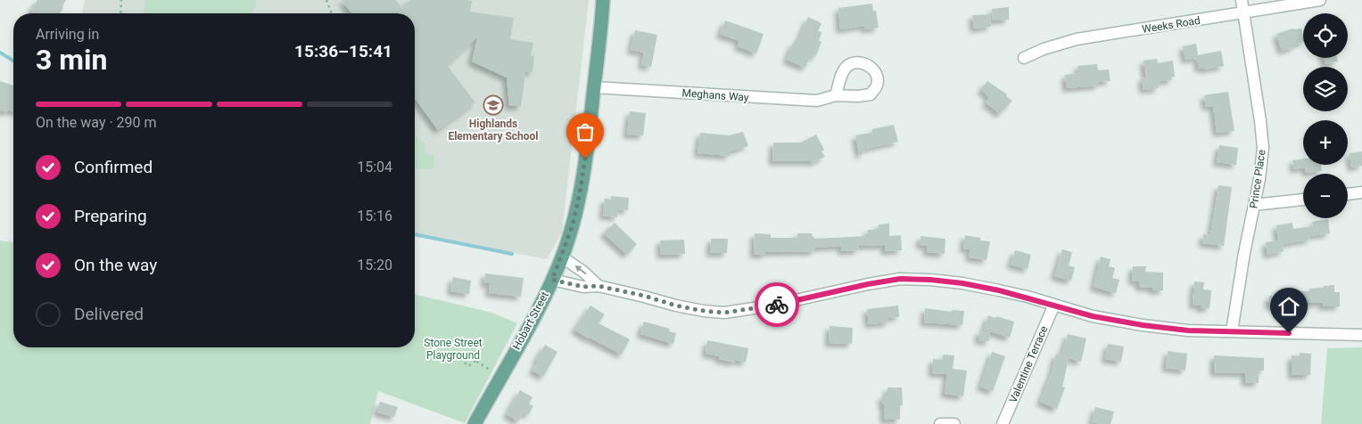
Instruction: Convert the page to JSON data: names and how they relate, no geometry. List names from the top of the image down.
{
  "streets": {
    "main road": ["Hobart Street"],
    "street": [
      "Weeks Road",
      "Meghans Way",
      "Prince Place",
      "Valentine Terrace"
    ]
  },
  "crossings": [
    ["Weeks Road", "Prince Place"],
    ["Meghans Way", "Hobart Street"]
  ],
  "parks": ["Stone Street Playground"],
  "places": {
    "school or university": ["Highlands Elementary School"]
  },
  "page": {
    "map_buttons": ["+", "−"],
    "heading": ["3 min", "Arriving in", "15:36–15:41"],
    "bar": "On the way · 290 m",
    "list": [
      ["Confirmed", "15:04"],
      ["Preparing", "15:16"],
      ["On the way", "15:20"],
      "Delivered"
    ]
  }
}
